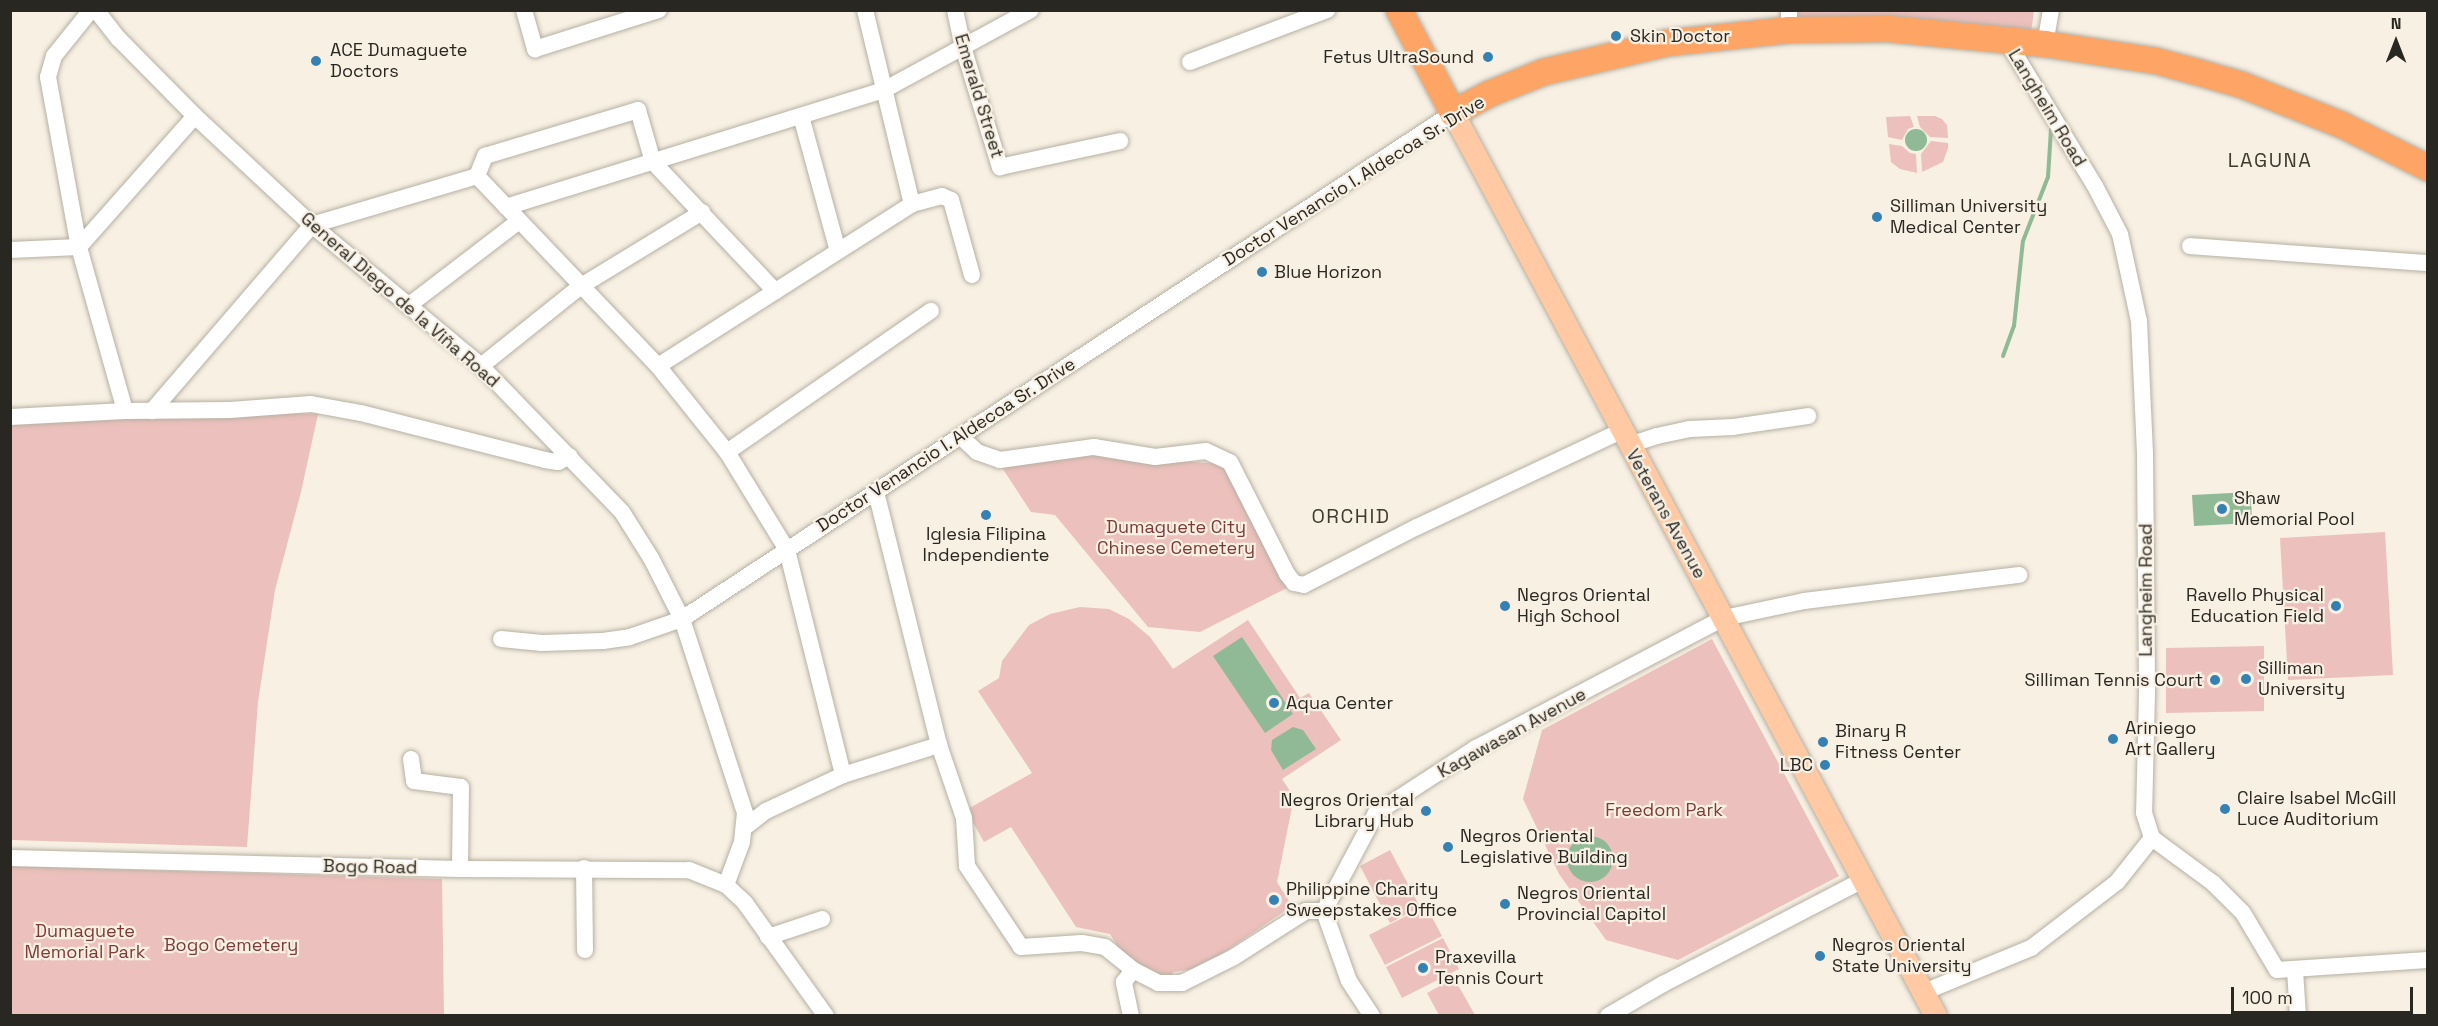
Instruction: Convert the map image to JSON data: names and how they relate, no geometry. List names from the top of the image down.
{
  "streets": {
    "highway": ["Doctor Venancio I. Aldecoa Sr. Drive", "Veterans Avenue"],
    "street": [
      "Emerald Street",
      "Langheim Road",
      "General Diego de la Viña Road",
      "Kagawasan Avenue",
      "Bogo Road"
    ]
  },
  "crossings": [
    ["Langheim Road", "Doctor Venancio I. Aldecoa Sr. Drive"],
    ["Doctor Venancio I. Aldecoa Sr. Drive", "General Diego de la Viña Road"],
    ["Doctor Venancio I. Aldecoa Sr. Drive", "Veterans Avenue"],
    ["General Diego de la Viña Road", "Bogo Road"],
    ["Veterans Avenue", "Kagawasan Avenue"]
  ],
  "districts": ["LAGUNA", "ORCHID"],
  "parks": [
    "Dumaguete City Chinese Cemetery",
    "Freedom Park",
    "Dumaguete Memorial Park",
    "Bogo Cemetery"
  ],
  "places": [
    "Skin Doctor",
    "Fetus UltraSound",
    "ACE Dumaguete Doctors",
    "Silliman University Medical Center",
    "Blue Horizon",
    "Shaw Memorial Pool",
    "Iglesia Filipina Independiente",
    "Negros Oriental High School",
    "Ravello Physical Education Field",
    "Silliman University",
    "Silliman Tennis Court",
    "Aqua Center",
    "Ariniego Art Gallery",
    "Binary R Fitness Center",
    "LBC",
    "Claire Isabel McGill Luce Auditorium",
    "Negros Oriental Library Hub",
    "Negros Oriental Legislative Building",
    "Philippine Charity Sweepstakes Office",
    "Negros Oriental Provincial Capitol",
    "Negros Oriental State University",
    "Praxevilla Tennis Court"
  ],
  "scale_bar": "100 m",
  "north": "top"
}
